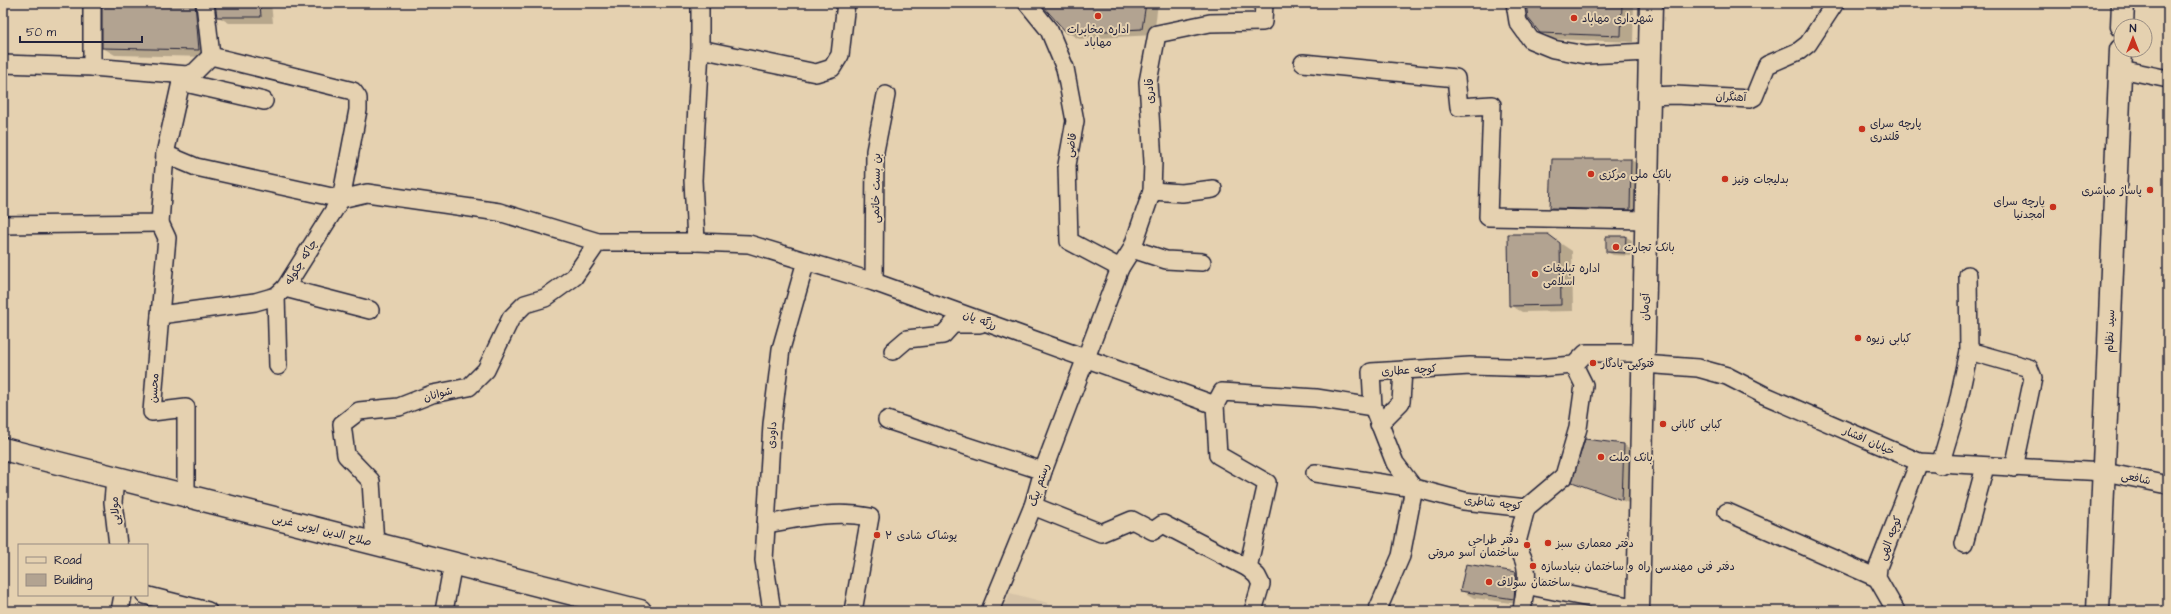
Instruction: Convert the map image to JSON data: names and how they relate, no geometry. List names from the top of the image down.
{
  "streets": {
    "street": [
      "قادری",
      "آهنگران",
      "قاضی",
      "بن بست خاتمی",
      "چاکه چکوله",
      "آی‌مان",
      "رزگه یان",
      "سید نظام",
      "کوچه عطاری",
      "محسن",
      "شوانان",
      "داودی",
      "خیابان افشار",
      "شافعی",
      "رستم بیگ",
      "کوچه شاطری",
      "مولایی",
      "صلاح الدین ایوبی غربی",
      "کوچه الهی"
    ]
  },
  "crossings": [
    ["قادری", "قاضی"],
    ["قادری", "رستم بیگ"],
    ["آهنگران", "آی‌مان"],
    ["قاضی", "رستم بیگ"],
    ["بن بست خاتمی", "رزگه یان"],
    ["چاکه چکوله", "رزگه یان"],
    ["آی‌مان", "خیابان افشار"],
    ["رزگه یان", "شوانان"],
    ["رزگه یان", "داودی"],
    ["رزگه یان", "رستم بیگ"],
    ["سید نظام", "خیابان افشار"],
    ["سید نظام", "شافعی"],
    ["کوچه عطاری", "کوچه شاطری"],
    ["محسن", "صلاح الدین ایوبی غربی"],
    ["شوانان", "صلاح الدین ایوبی غربی"],
    ["خیابان افشار", "شافعی"],
    ["خیابان افشار", "کوچه الهی"],
    ["مولایی", "صلاح الدین ایوبی غربی"]
  ],
  "places": [
    "اداره مخابرات مهاباد",
    "شهرداری مهاباد",
    "پارچه سرای قلندری",
    "بانک ملی مرکزی",
    "بدلیجات ونیز",
    "پاساژ مباشری",
    "پارچه سرای امجدنیا",
    "بانک تجارت",
    "اداره تبلیغات اسلامی",
    "کبابى زیوه",
    "فتوکپی یادگار",
    "کبابی کابانی",
    "بانک ملت",
    "پوشاک شادی ۲",
    "دفتر معماری سبز",
    "دفتر طراحی ساختمان آسو مروتی",
    "دفتر فنی مهندسی راه و ساختمان بنیادسازه",
    "ساختمان سولاف"
  ],
  "legend": ["Road", "Building"],
  "scale_bar": "50 m",
  "north": "top"
}
